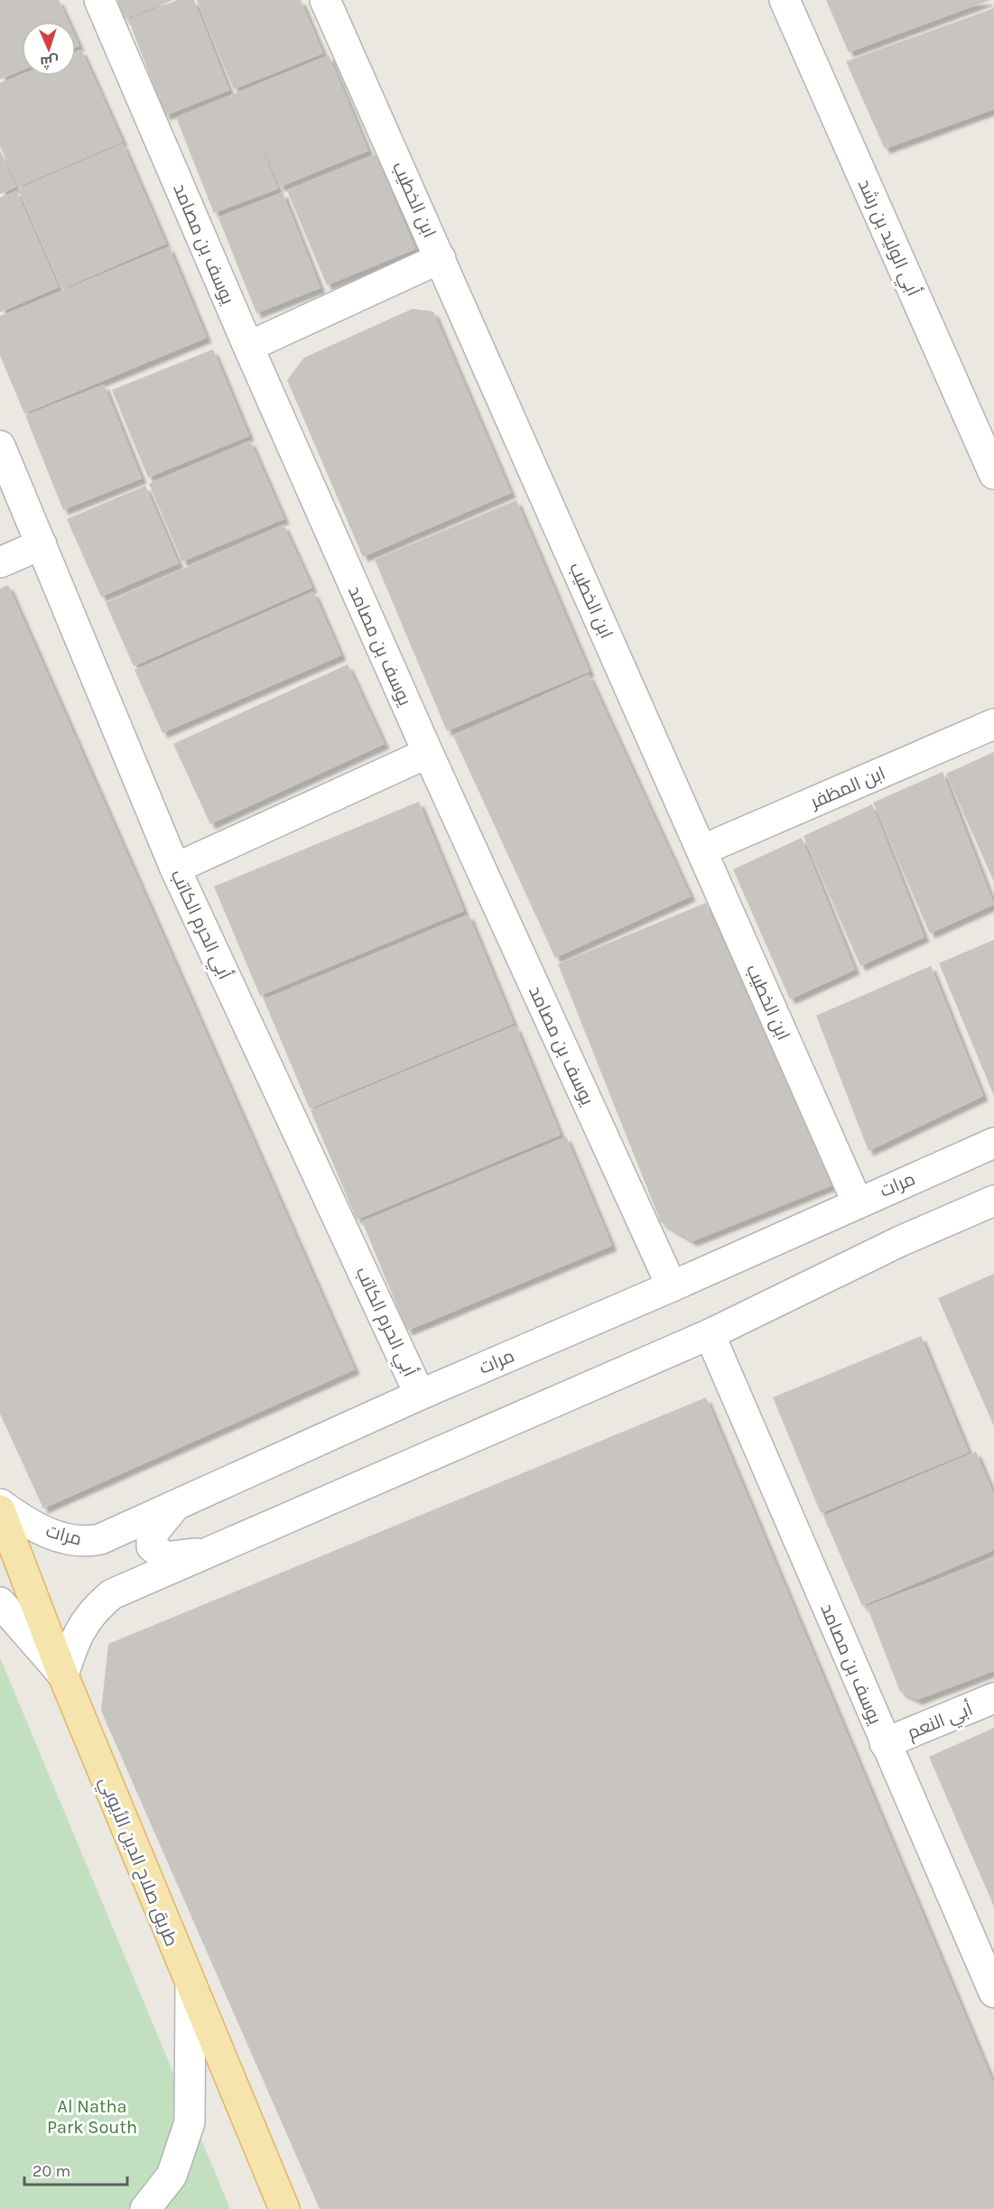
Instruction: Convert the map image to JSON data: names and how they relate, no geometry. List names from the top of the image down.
{
  "streets": {
    "main road": ["طريق صلاح الدين الأيوبي"],
    "street": [
      "ابن الخطيب",
      "أبي الوليد بن رشد",
      "يوسف بن مصامد",
      "ابن المظفر",
      "أبي الحرم الكاتب",
      "مرات",
      "أبي النعم"
    ]
  },
  "crossings": [
    ["ابن الخطيب", "ابن المظفر"],
    ["ابن الخطيب", "مرات"],
    ["يوسف بن مصامد", "مرات"],
    ["يوسف بن مصامد", "أبي النعم"],
    ["أبي الحرم الكاتب", "مرات"]
  ],
  "parks": ["Al Natha Park South"],
  "scale_bar": "20 m",
  "north": "bottom"
}
